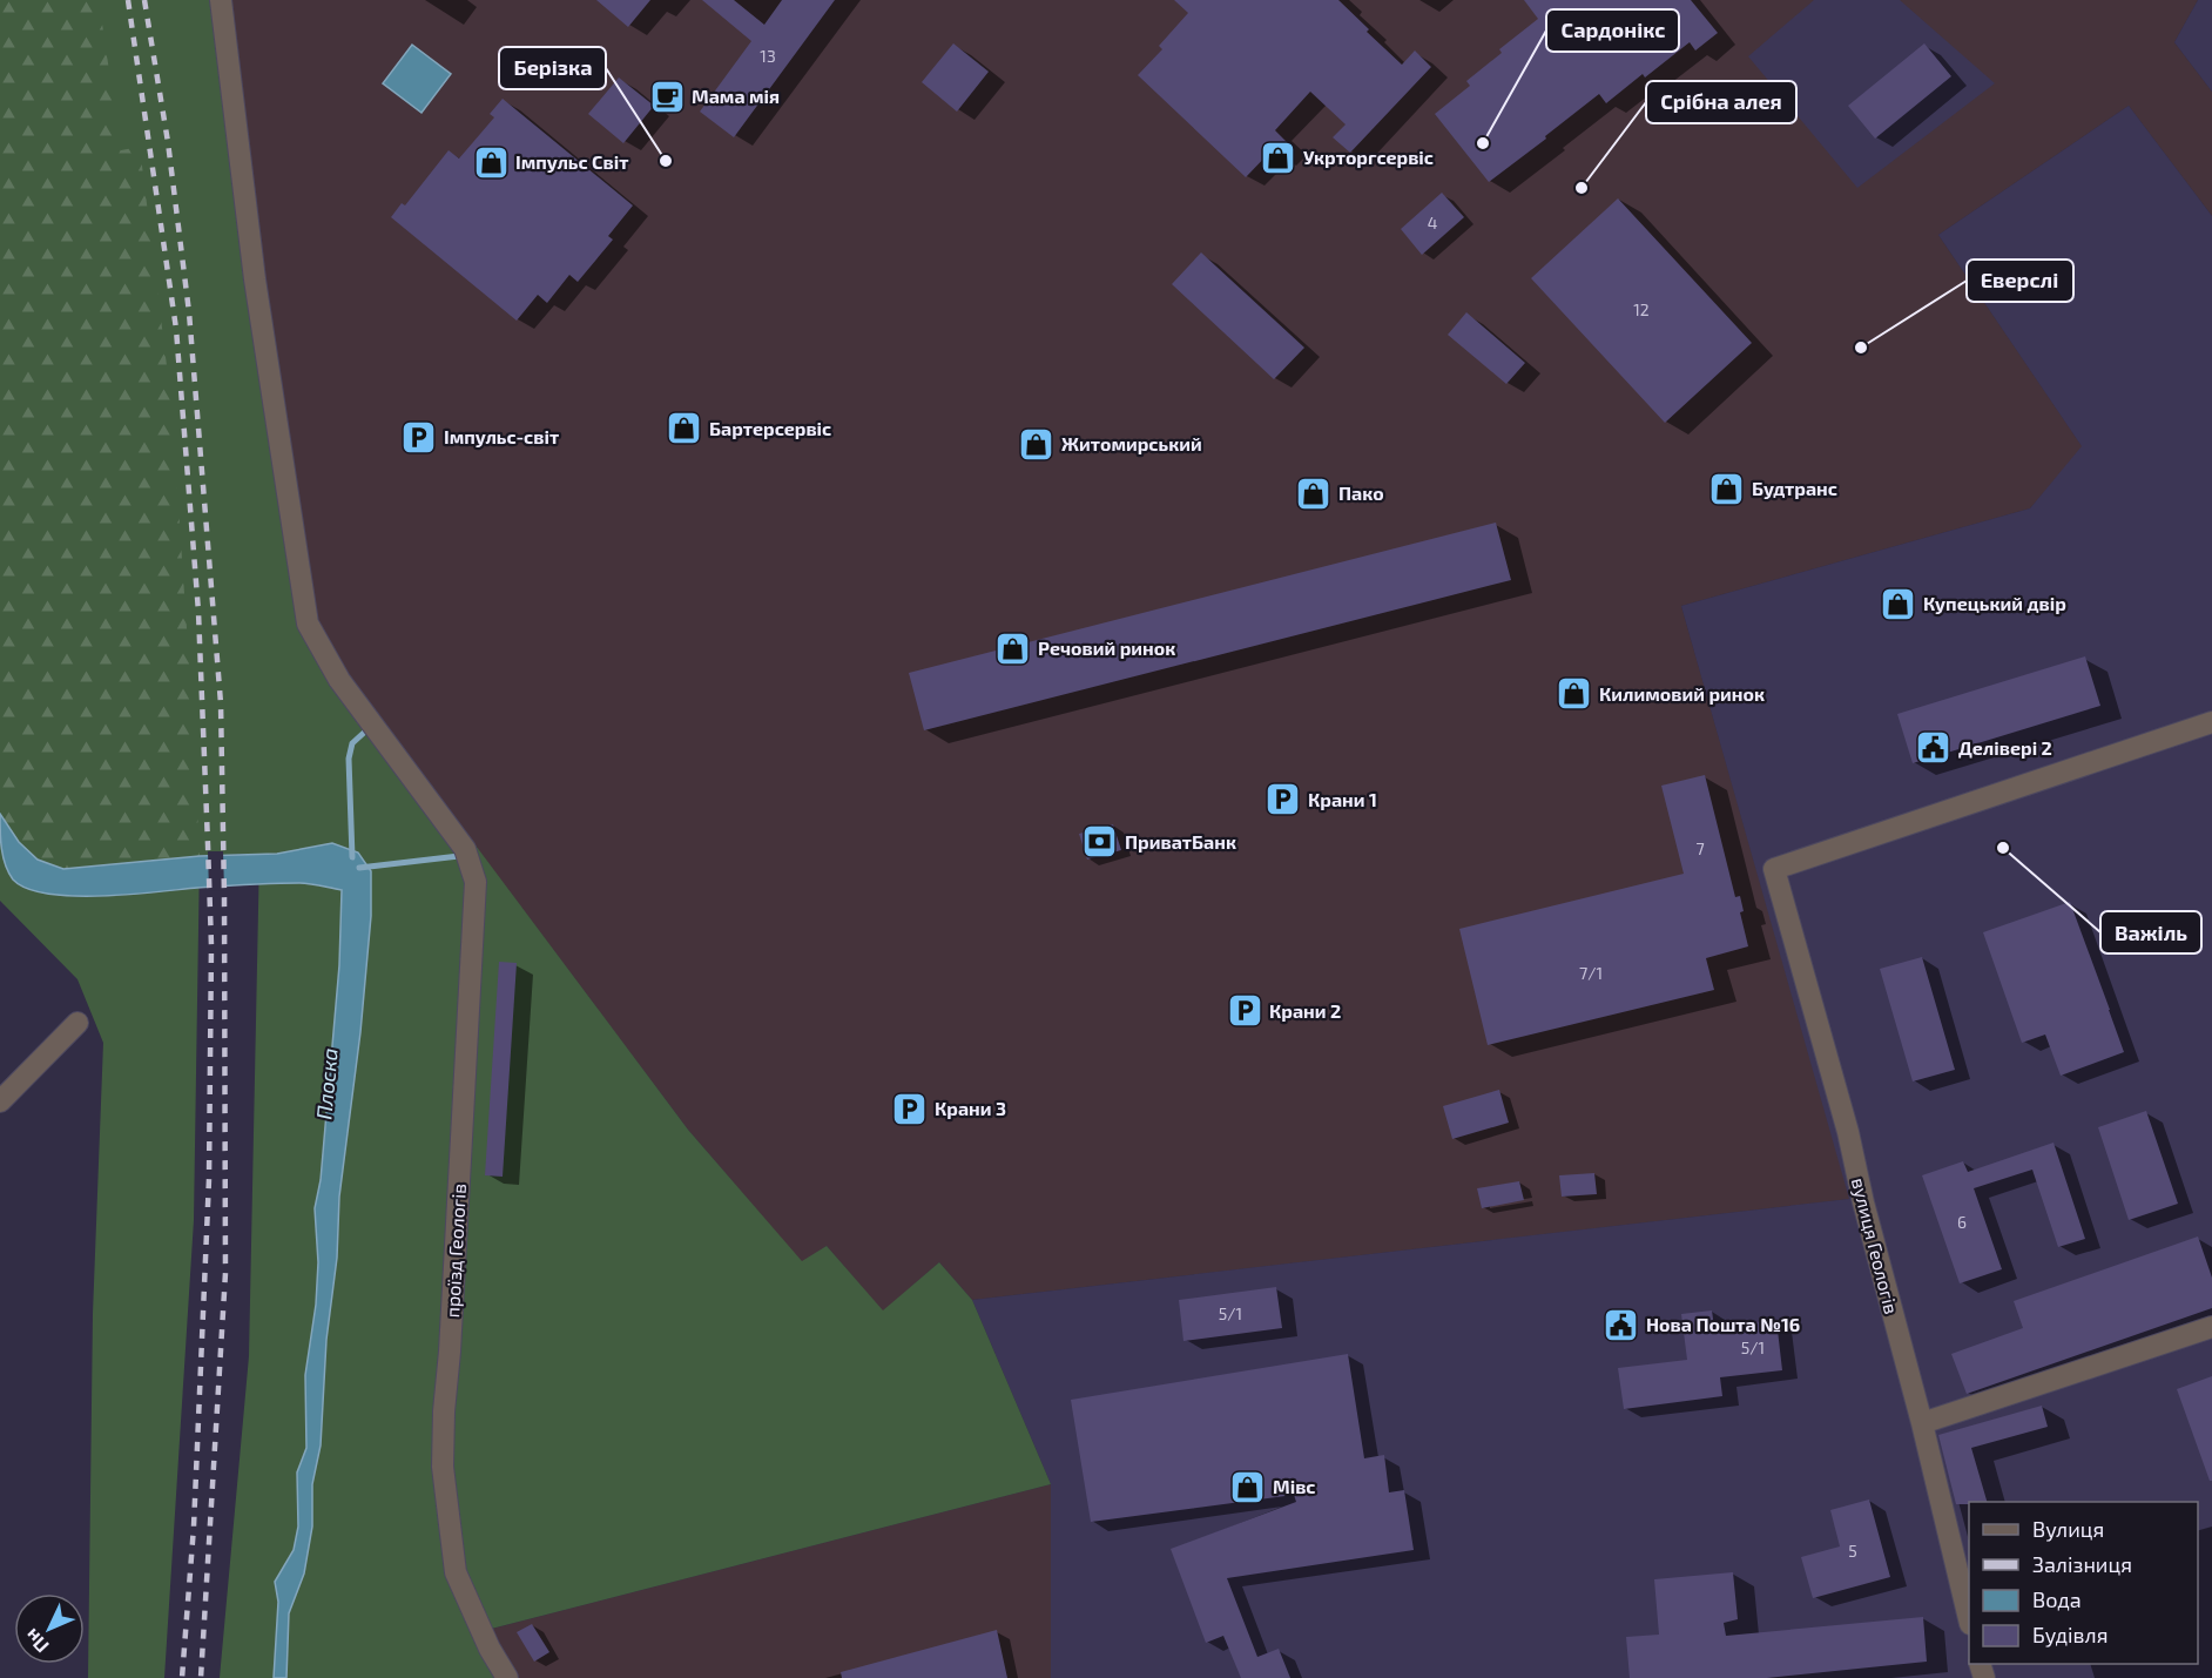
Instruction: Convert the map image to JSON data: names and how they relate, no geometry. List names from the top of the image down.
{
  "streets": {
    "street": ["вулиця Геологів", "проїзд Геологів"]
  },
  "water": ["Плоска"],
  "places": {
    "cafe": ["Мама мія"],
    "other": [
      "Сардонікс",
      "Берізка",
      "Срібна алея",
      "Еверслі",
      "Важіль"
    ],
    "shop": [
      "Укрторгсервіс",
      "Імпульс Світ",
      "Бартерсервіс",
      "Житомирський",
      "Будтранс",
      "Пако",
      "Купецький двір",
      "Речовий ринок",
      "Килимовий ринок",
      "Мівс"
    ],
    "parking": [
      "Імпульс-світ",
      "Крани 1",
      "Крани 2",
      "Крани 3"
    ],
    "public building": ["Делівері 2", "Нова Пошта №16"],
    "bank": ["ПриватБанк"]
  },
  "house_numbers": [
    "13",
    "4",
    "12",
    "7",
    "7/1",
    "6",
    "5/1",
    "5/1",
    "5"
  ],
  "legend": [
    "Вулиця",
    "Залізниця",
    "Вода",
    "Будівля"
  ],
  "north": "bottom left"
}
